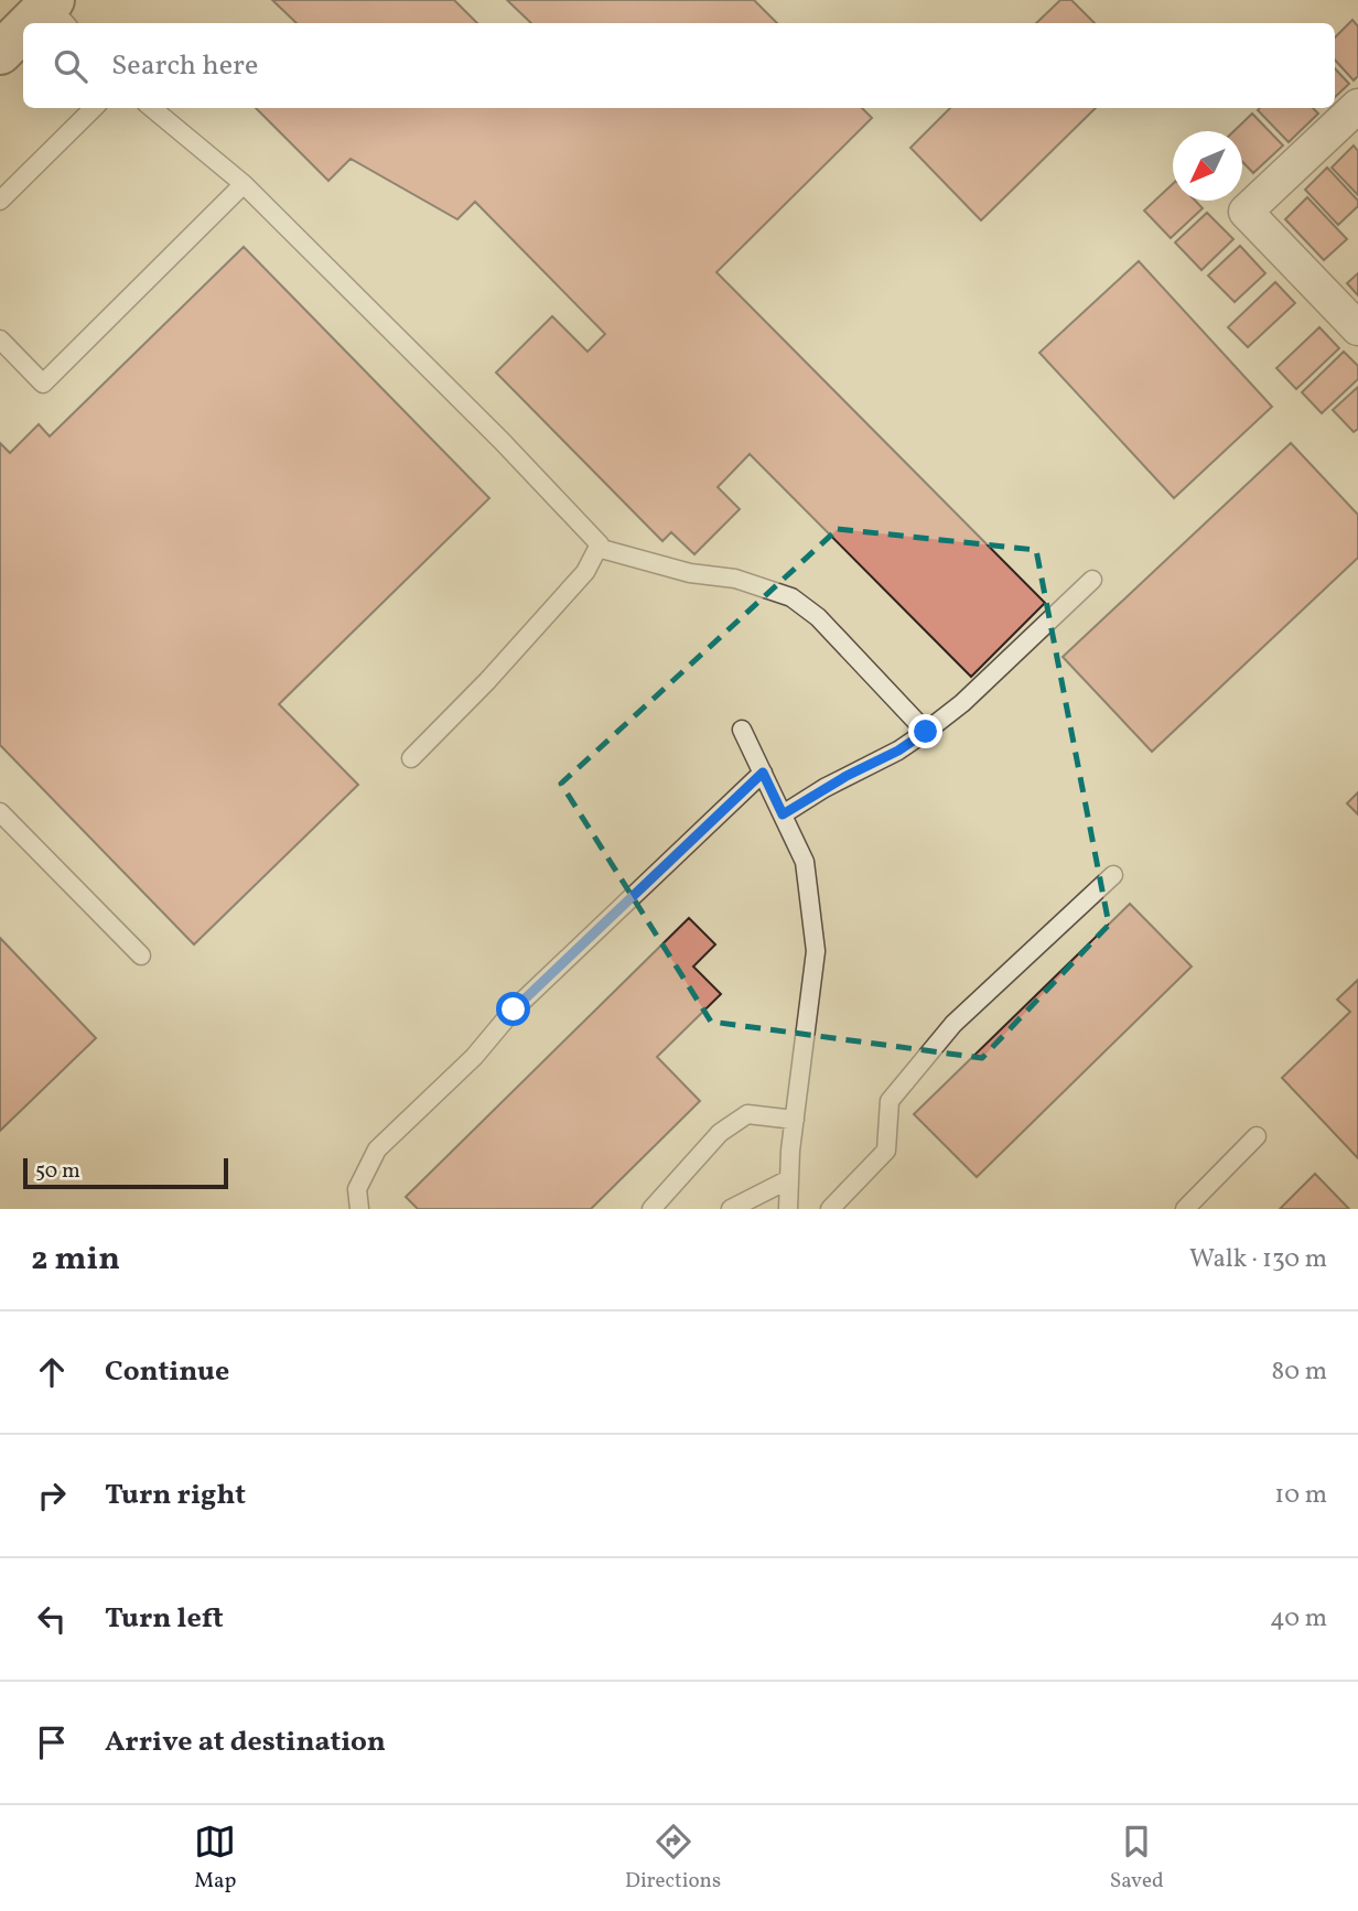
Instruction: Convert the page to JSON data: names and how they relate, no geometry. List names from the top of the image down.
{
  "scale_bar": "50 m",
  "north": "bottom left",
  "page": {
    "search": "Search here",
    "scale": "50 m",
    "heading": ["2 min", "Walk · 130 m"],
    "list": [
      ["Continue", "80 m"],
      ["Turn right", "10 m"],
      ["Turn left", "40 m"],
      "Arrive at destination"
    ],
    "nav": ["Map", "Directions", "Saved"]
  }
}
